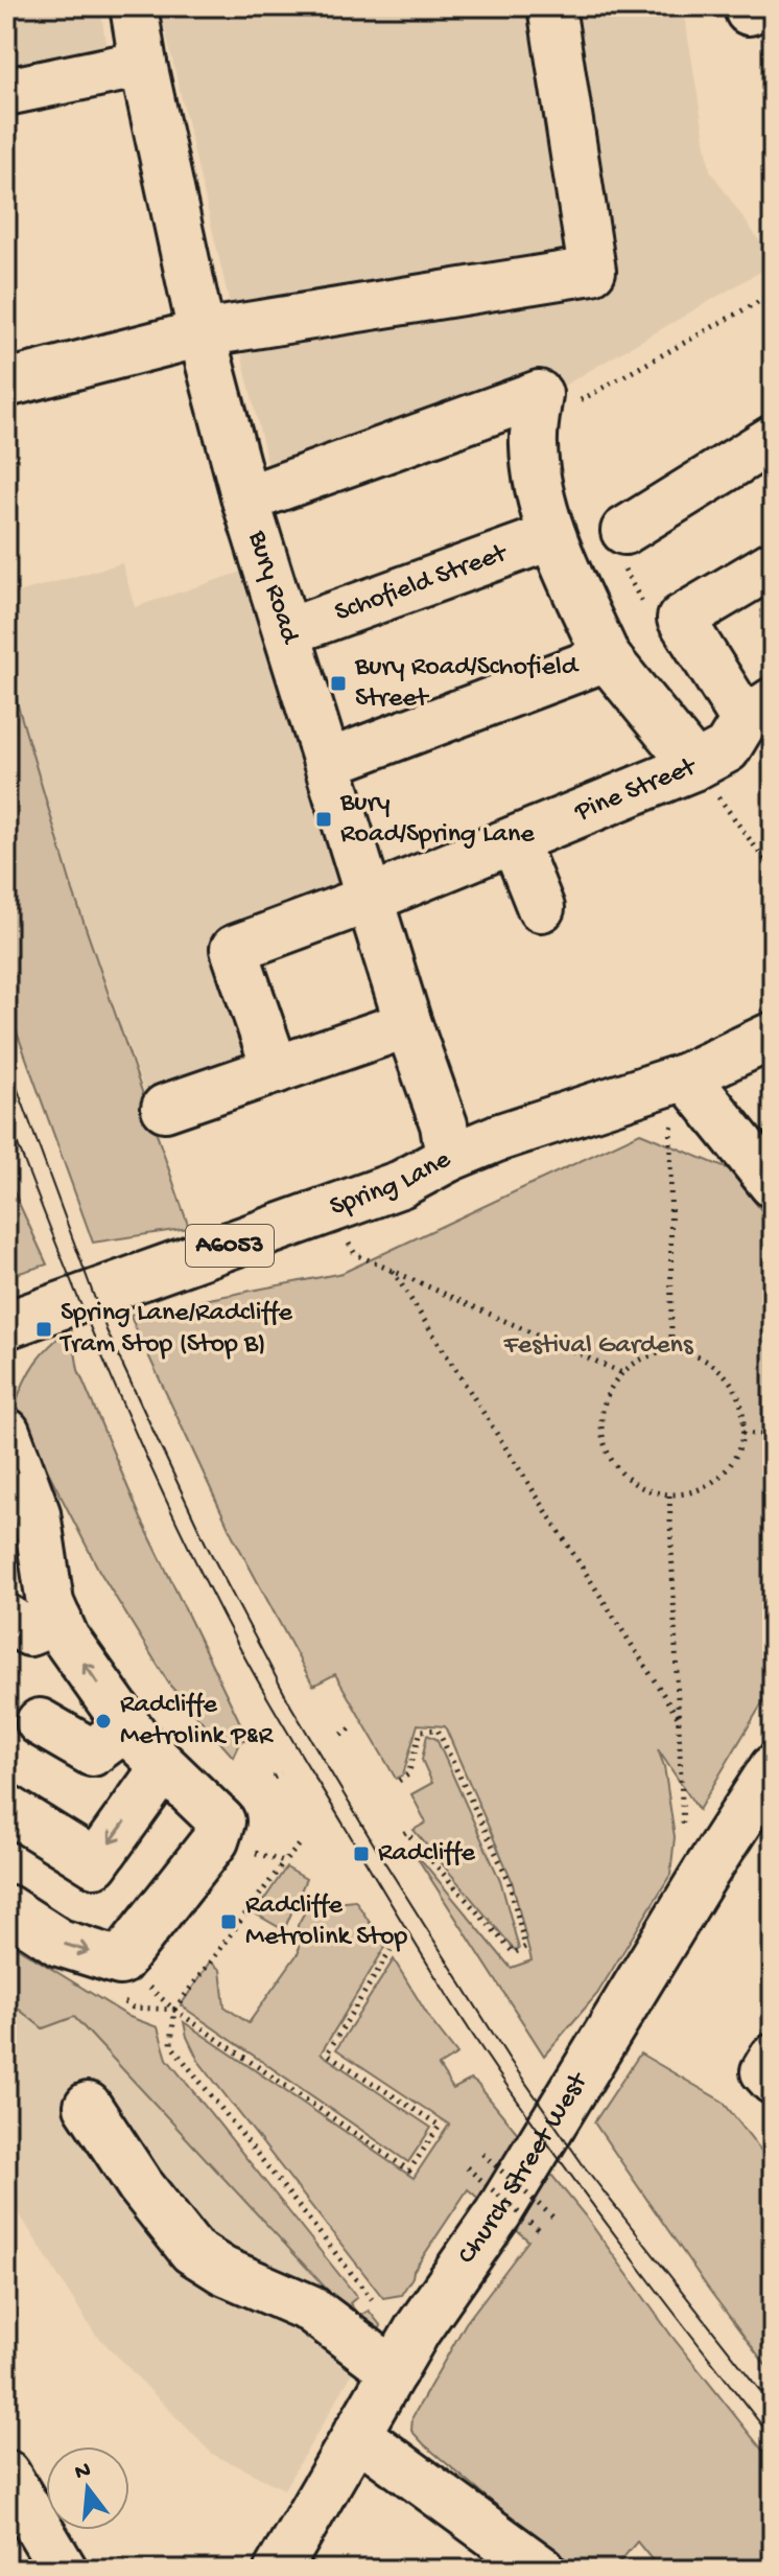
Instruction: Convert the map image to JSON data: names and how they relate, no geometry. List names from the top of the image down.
{
  "streets": {
    "street": [
      "Schofield Street",
      "Bury Road",
      "Pine Street",
      "Spring Lane",
      "A6053",
      "Church Street West"
    ]
  },
  "crossings": [
    ["Schofield Street", "Bury Road"],
    ["Bury Road", "Pine Street"],
    ["Bury Road", "Spring Lane"]
  ],
  "parks": ["Festival Gardens"],
  "places": {
    "transit": [
      "Bury Road/Schofield Street",
      "Bury Road/Spring Lane",
      "Spring Lane/Radcliffe Tram Stop (Stop B)",
      "Radcliffe",
      "Radcliffe Metrolink Stop"
    ],
    "other": ["Radcliffe Metrolink P&R"]
  },
  "north": "top"
}
